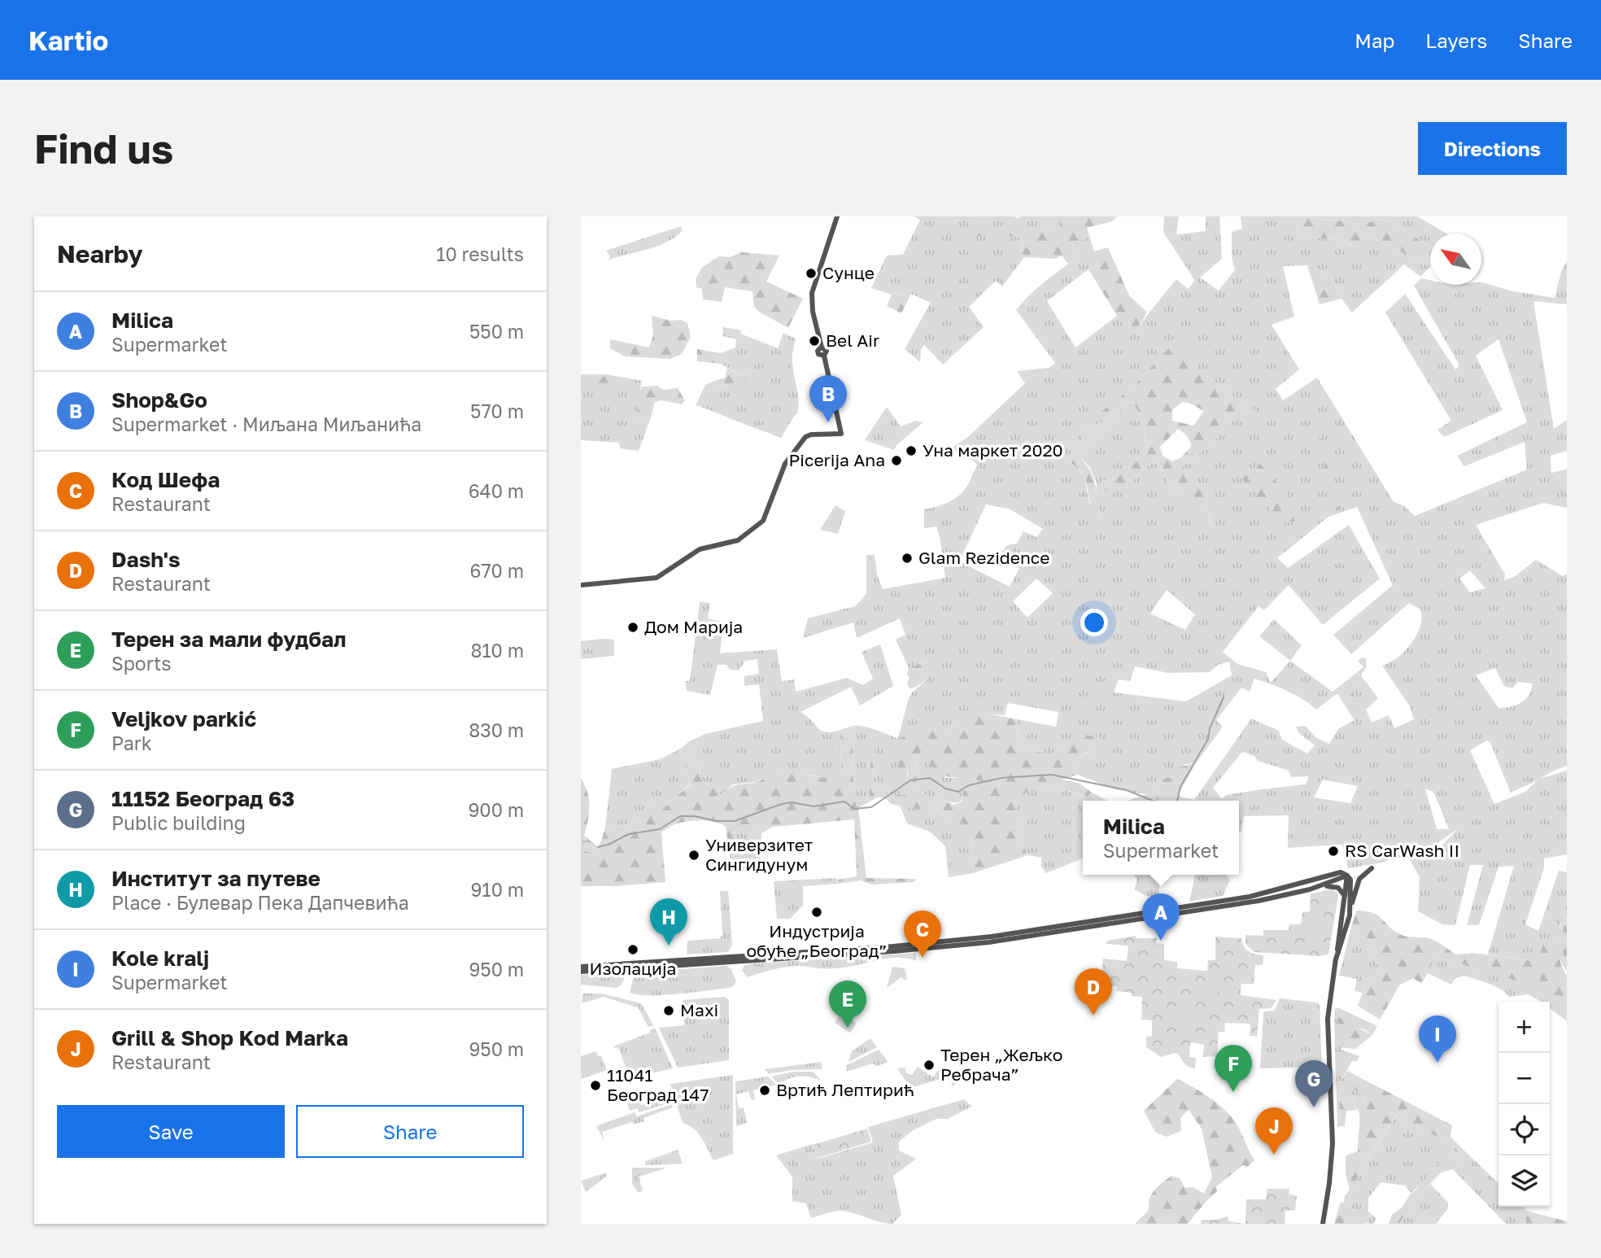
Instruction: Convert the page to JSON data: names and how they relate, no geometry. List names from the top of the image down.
{
  "places": [
    "Сунце",
    "Bel Air",
    "Уна маркет 2020",
    "Picerija Ana",
    "Glam Rezidence",
    "Дом Марија",
    "RS CarWash II",
    "Универзитет Сингидунум",
    "Индустрија обуће „Београд”",
    "Изолација",
    "Maxi",
    "Терен „Жељко Ребрача”",
    "11041 Београд 147",
    "Вртић Лептирић"
  ],
  "north": "top left",
  "page": {
    "header": "Kartio",
    "nav": ["Map", "Layers", "Share"],
    "buttons": [
      "Directions",
      ["Save", "Share"]
    ],
    "title": "Find us",
    "heading": ["Nearby", "10 results"],
    "list": [
      {
        "mark": "A",
        "name": "Milica",
        "note": "Supermarket",
        "value": "550 m"
      },
      {
        "mark": "B",
        "name": "Shop&Go",
        "note": "Supermarket · Миљана Миљанића",
        "value": "570 m"
      },
      {
        "mark": "C",
        "name": "Код Шефа",
        "note": "Restaurant",
        "value": "640 m"
      },
      {
        "mark": "D",
        "name": "Dash's",
        "note": "Restaurant",
        "value": "670 m"
      },
      {
        "mark": "E",
        "name": "Терен за мали фудбал",
        "note": "Sports",
        "value": "810 m"
      },
      {
        "mark": "F",
        "name": "Veljkov parkić",
        "note": "Park",
        "value": "830 m"
      },
      {
        "mark": "G",
        "name": "11152 Београд 63",
        "note": "Public building",
        "value": "900 m"
      },
      {
        "mark": "H",
        "name": "Институт за путеве",
        "note": "Place · Булевар Пека Дапчевића",
        "value": "910 m"
      },
      {
        "mark": "I",
        "name": "Kole kralj",
        "note": "Supermarket",
        "value": "950 m"
      },
      {
        "mark": "J",
        "name": "Grill & Shop Kod Marka",
        "note": "Restaurant",
        "value": "950 m"
      }
    ],
    "pins": [
      "B",
      "A",
      "H",
      "C",
      "D",
      "E",
      "I",
      "F",
      "G",
      "J"
    ],
    "popup": ["Milica", "Supermarket"],
    "map_buttons": ["+", "−"]
  }
}
